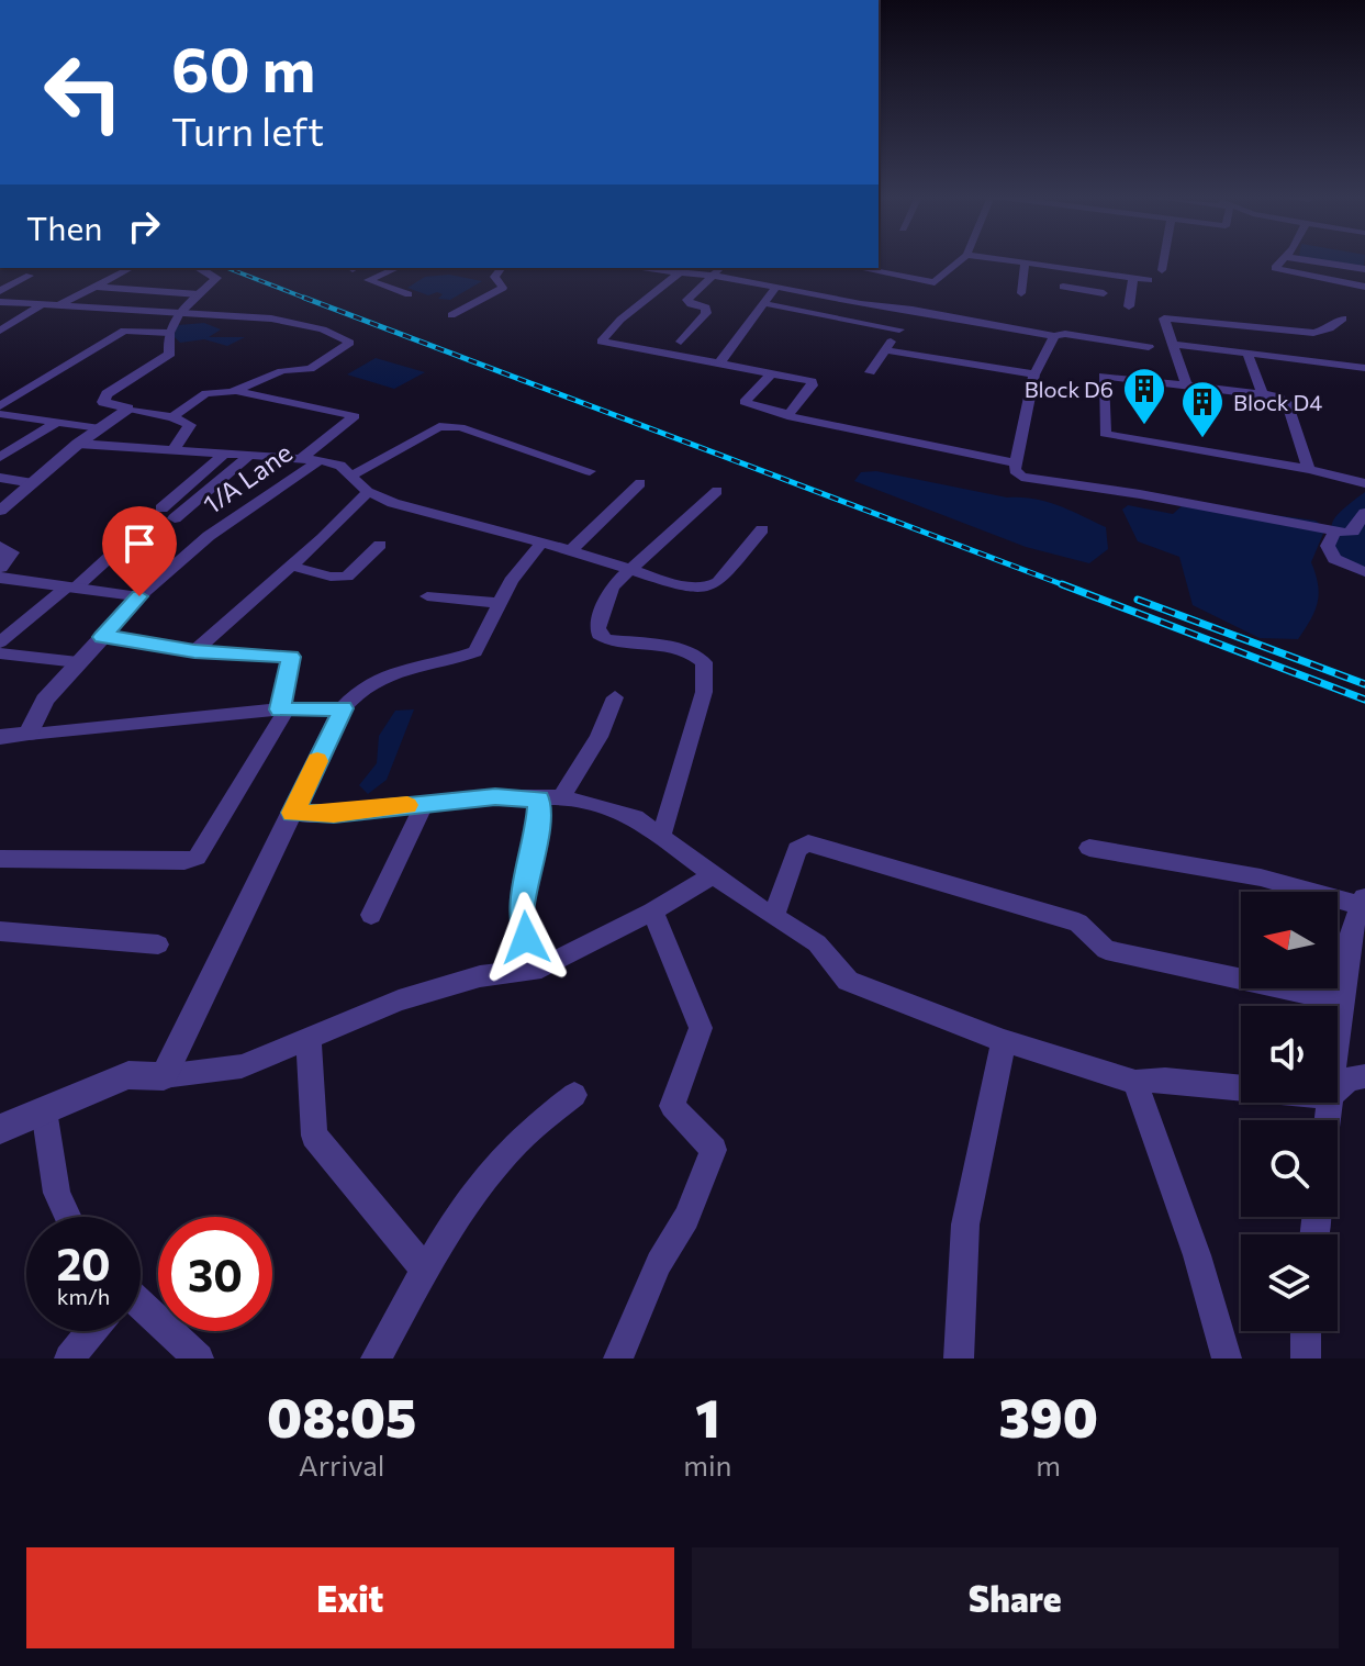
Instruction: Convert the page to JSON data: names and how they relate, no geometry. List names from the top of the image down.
{
  "streets": {
    "street": ["1/A Lane"]
  },
  "places": {
    "building": ["Block D6", "Block D4"]
  },
  "north": "left",
  "page": {
    "turn": ["60 m", "Turn left"],
    "then": "Then",
    "speed": "20 km/h",
    "limit": "30",
    "eta": [
      "08:05",
      "Arrival",
      "1",
      "min",
      "390",
      "m"
    ],
    "buttons": ["Exit", "Share"]
  }
}
